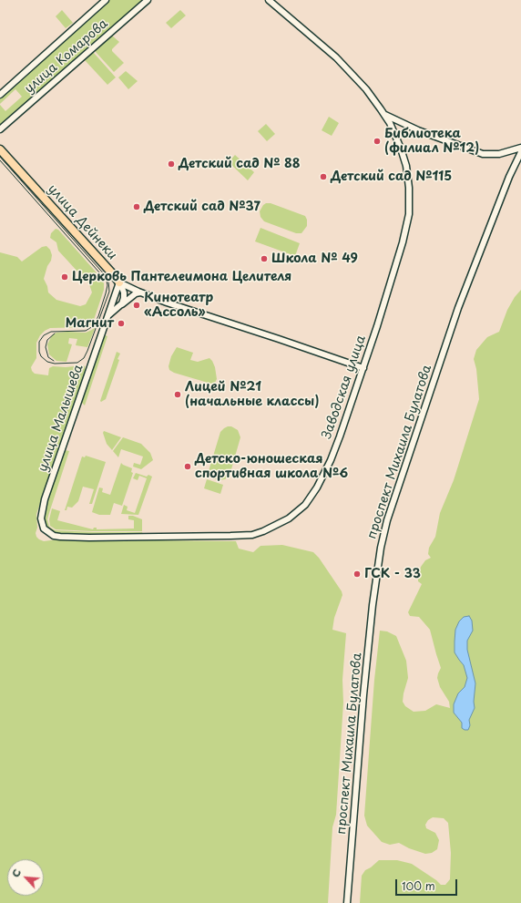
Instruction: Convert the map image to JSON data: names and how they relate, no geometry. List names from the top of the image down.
{
  "streets": {
    "main road": ["улица Дейнеки"],
    "street": [
      "улица Комарова",
      "Заводская улица",
      "улица Малышева",
      "проспект Михаила Булатова"
    ]
  },
  "crossings": [
    ["улица Дейнеки", "Заводская улица"],
    ["улица Дейнеки", "улица Малышева"],
    ["Заводская улица", "улица Малышева"]
  ],
  "places": [
    "Библиотека (филиал №12)",
    "Детский сад № 88",
    "Детский сад №115",
    "Детский сад №37",
    "Школа № 49",
    "Церковь Пантелеимона Целителя",
    "Кинотеатр «Ассоль»",
    "Магнит",
    "Лицей №21 (начальные классы)",
    "Детско-юношеская спортивная школа №6",
    "ГСК - 33"
  ],
  "scale_bar": "100 m",
  "north": "top left"
}
